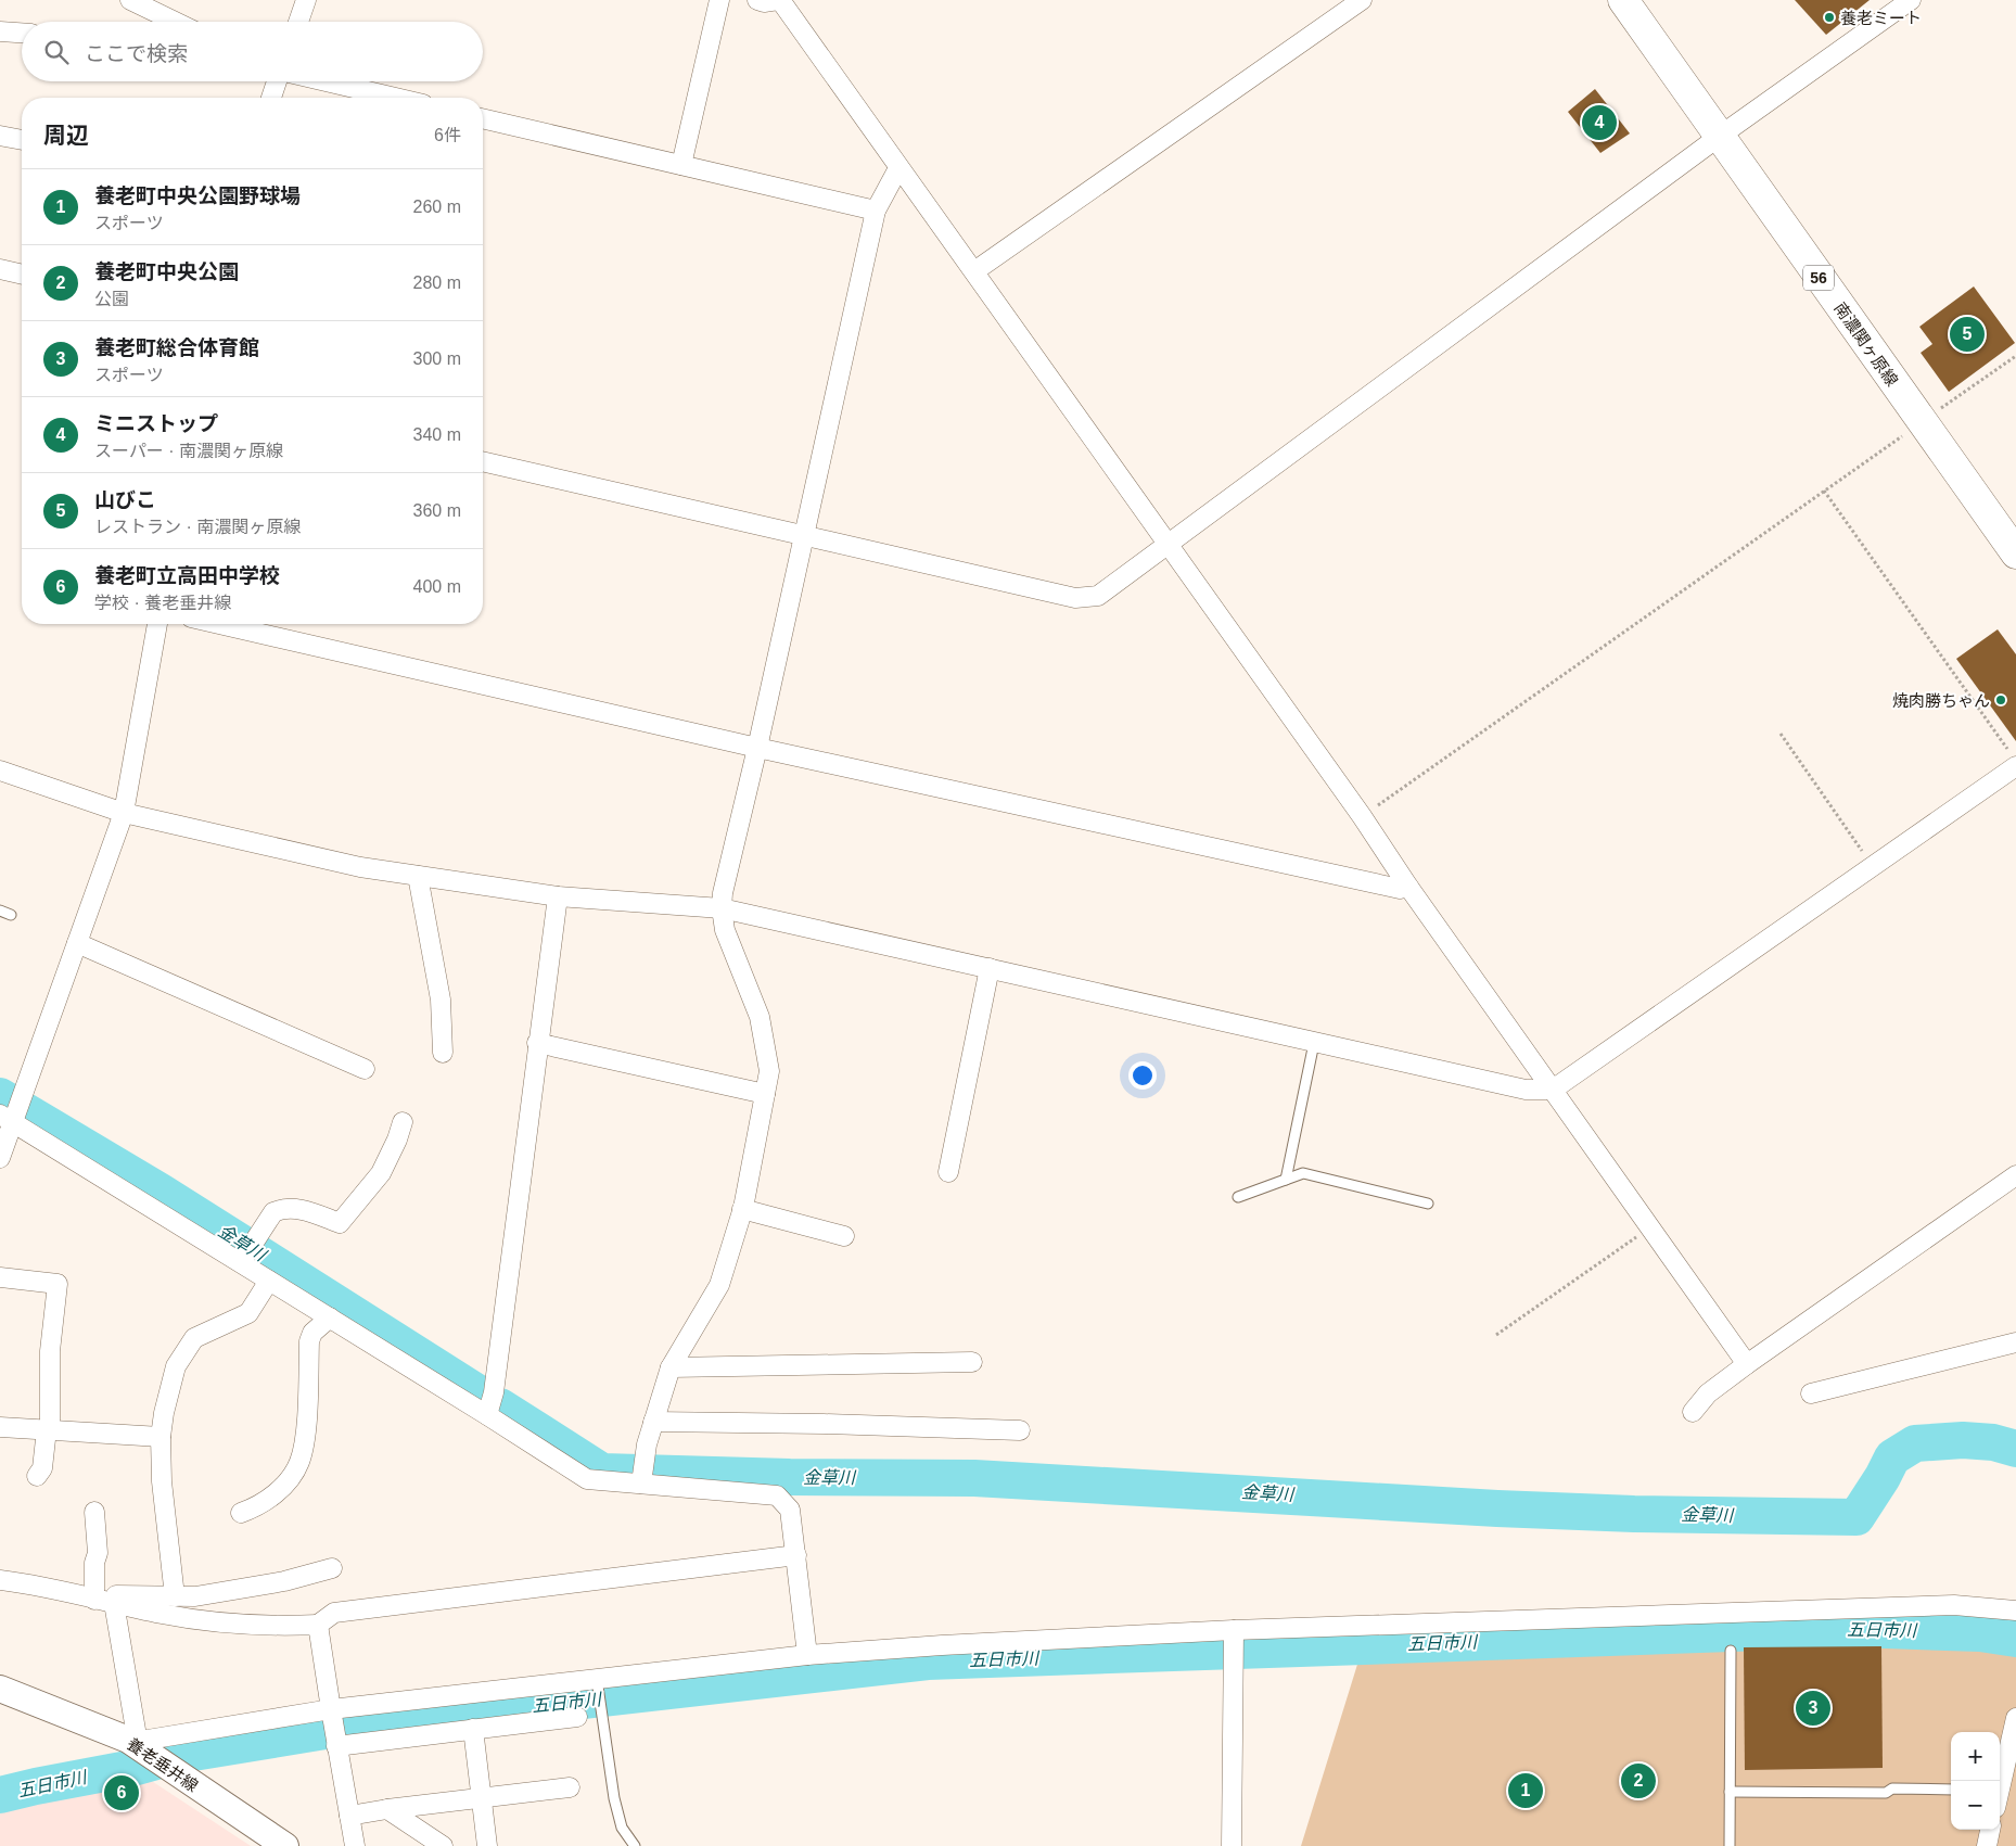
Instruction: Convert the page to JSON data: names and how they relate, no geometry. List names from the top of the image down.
{
  "streets": {
    "main road": ["56", "南濃関ヶ原線", "養老垂井線"]
  },
  "water": ["金草川", "五日市川"],
  "places": ["養老ミート", "焼肉勝ちゃん"],
  "page": {
    "search": "ここで検索",
    "heading": ["周辺", "6件"],
    "pins": [
      "4",
      "5",
      "3",
      "2",
      "1",
      "6"
    ],
    "list": [
      {
        "mark": "1",
        "name": "養老町中央公園野球場",
        "note": "スポーツ",
        "value": "260 m"
      },
      {
        "mark": "2",
        "name": "養老町中央公園",
        "note": "公園",
        "value": "280 m"
      },
      {
        "mark": "3",
        "name": "養老町総合体育館",
        "note": "スポーツ",
        "value": "300 m"
      },
      {
        "mark": "4",
        "name": "ミニストップ",
        "note": "スーパー · 南濃関ヶ原線",
        "value": "340 m"
      },
      {
        "mark": "5",
        "name": "山びこ",
        "note": "レストラン · 南濃関ヶ原線",
        "value": "360 m"
      },
      {
        "mark": "6",
        "name": "養老町立高田中学校",
        "note": "学校 · 養老垂井線",
        "value": "400 m"
      }
    ],
    "map_buttons": ["+", "−"]
  }
}
